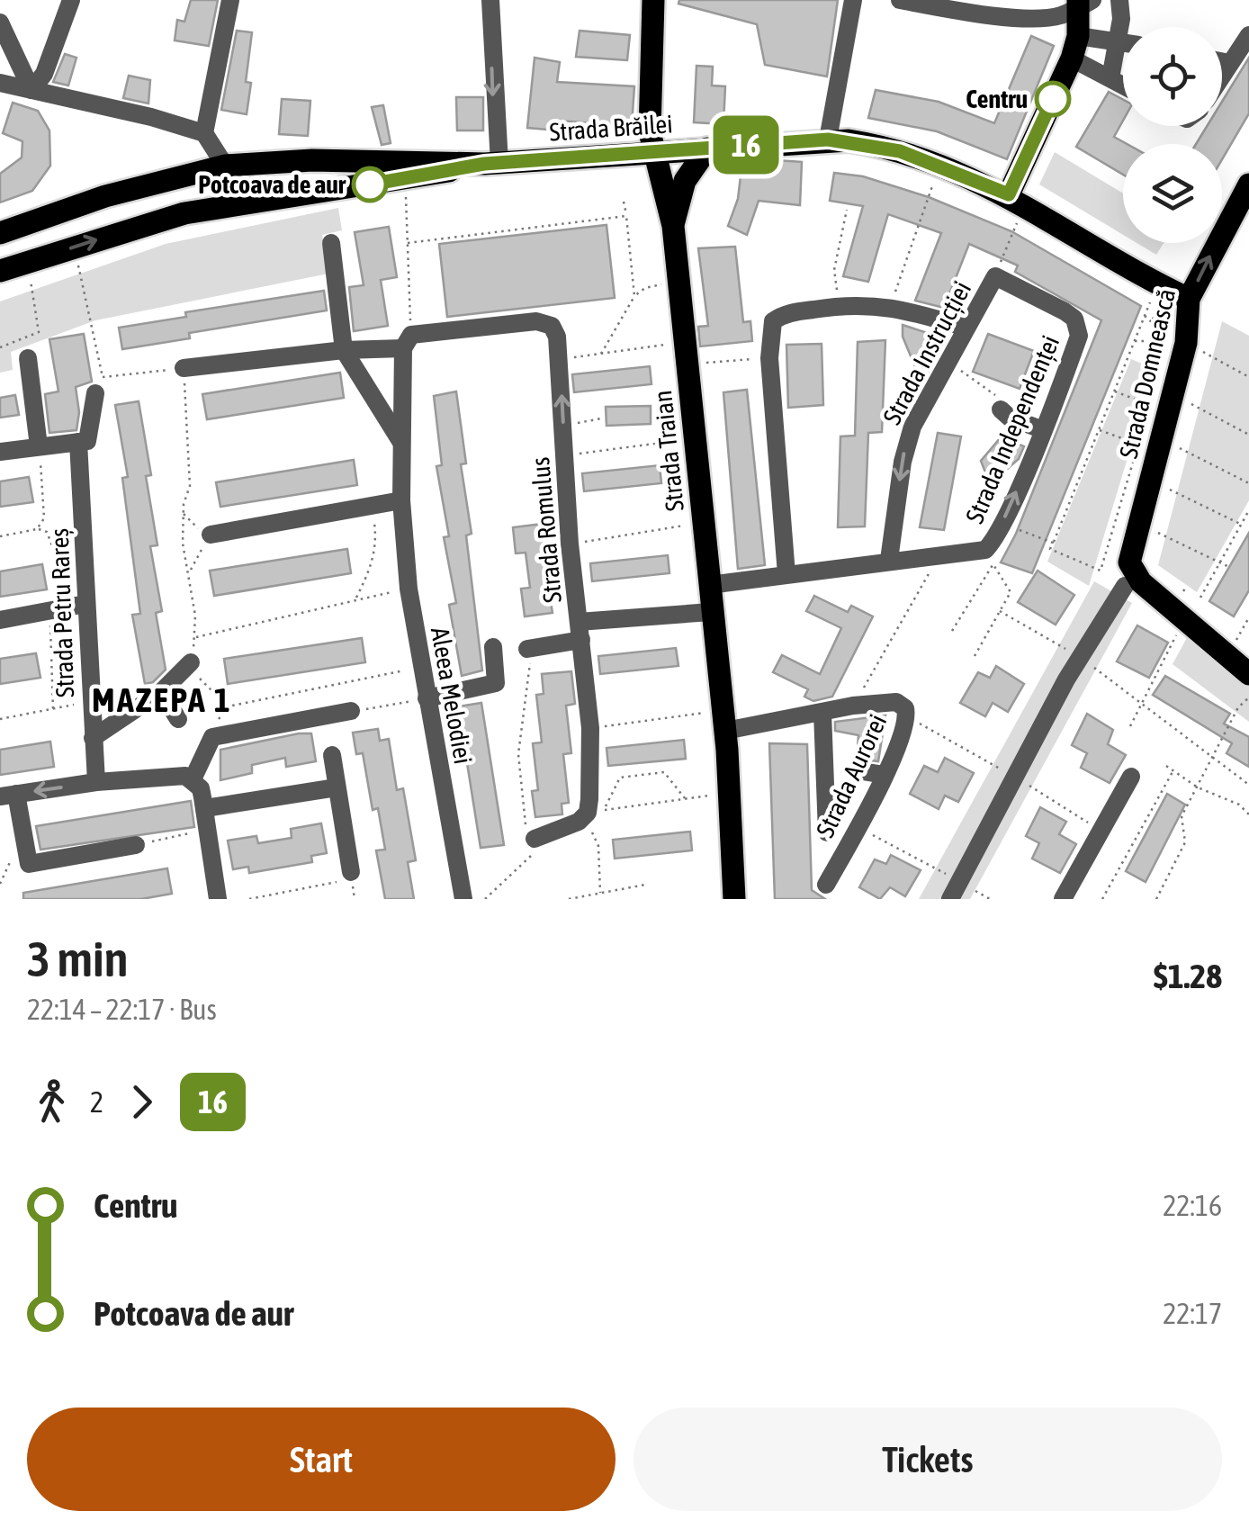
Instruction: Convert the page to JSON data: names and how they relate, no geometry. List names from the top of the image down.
{
  "streets": {
    "main road": ["Strada Brăilei", "Strada Domnească", "Strada Traian"],
    "street": [
      "Strada Instrucției",
      "Strada Independenței",
      "Strada Romulus",
      "Strada Petru Rareș",
      "Aleea Melodiei",
      "Strada Aurorei"
    ]
  },
  "crossings": [
    ["Strada Brăilei", "Strada Domnească"],
    ["Strada Brăilei", "Strada Traian"],
    ["Strada Instrucției", "Strada Independenței"],
    ["Strada Independenței", "Strada Traian"],
    ["Strada Traian", "Strada Aurorei"],
    ["Strada Romulus", "Aleea Melodiei"]
  ],
  "districts": ["MAZEPA 1"],
  "places": ["Centru", "Potcoava de aur"],
  "lines": ["bus line 16"],
  "page": {
    "on_map": "16",
    "heading": ["3 min", "22:14 – 22:17 · Bus", "$1.28"],
    "legs": ["2", "16"],
    "list": [
      {
        "name": "Centru",
        "value": "22:16"
      },
      {
        "name": "Potcoava de aur",
        "value": "22:17"
      }
    ],
    "buttons": ["Start", "Tickets"]
  }
}
